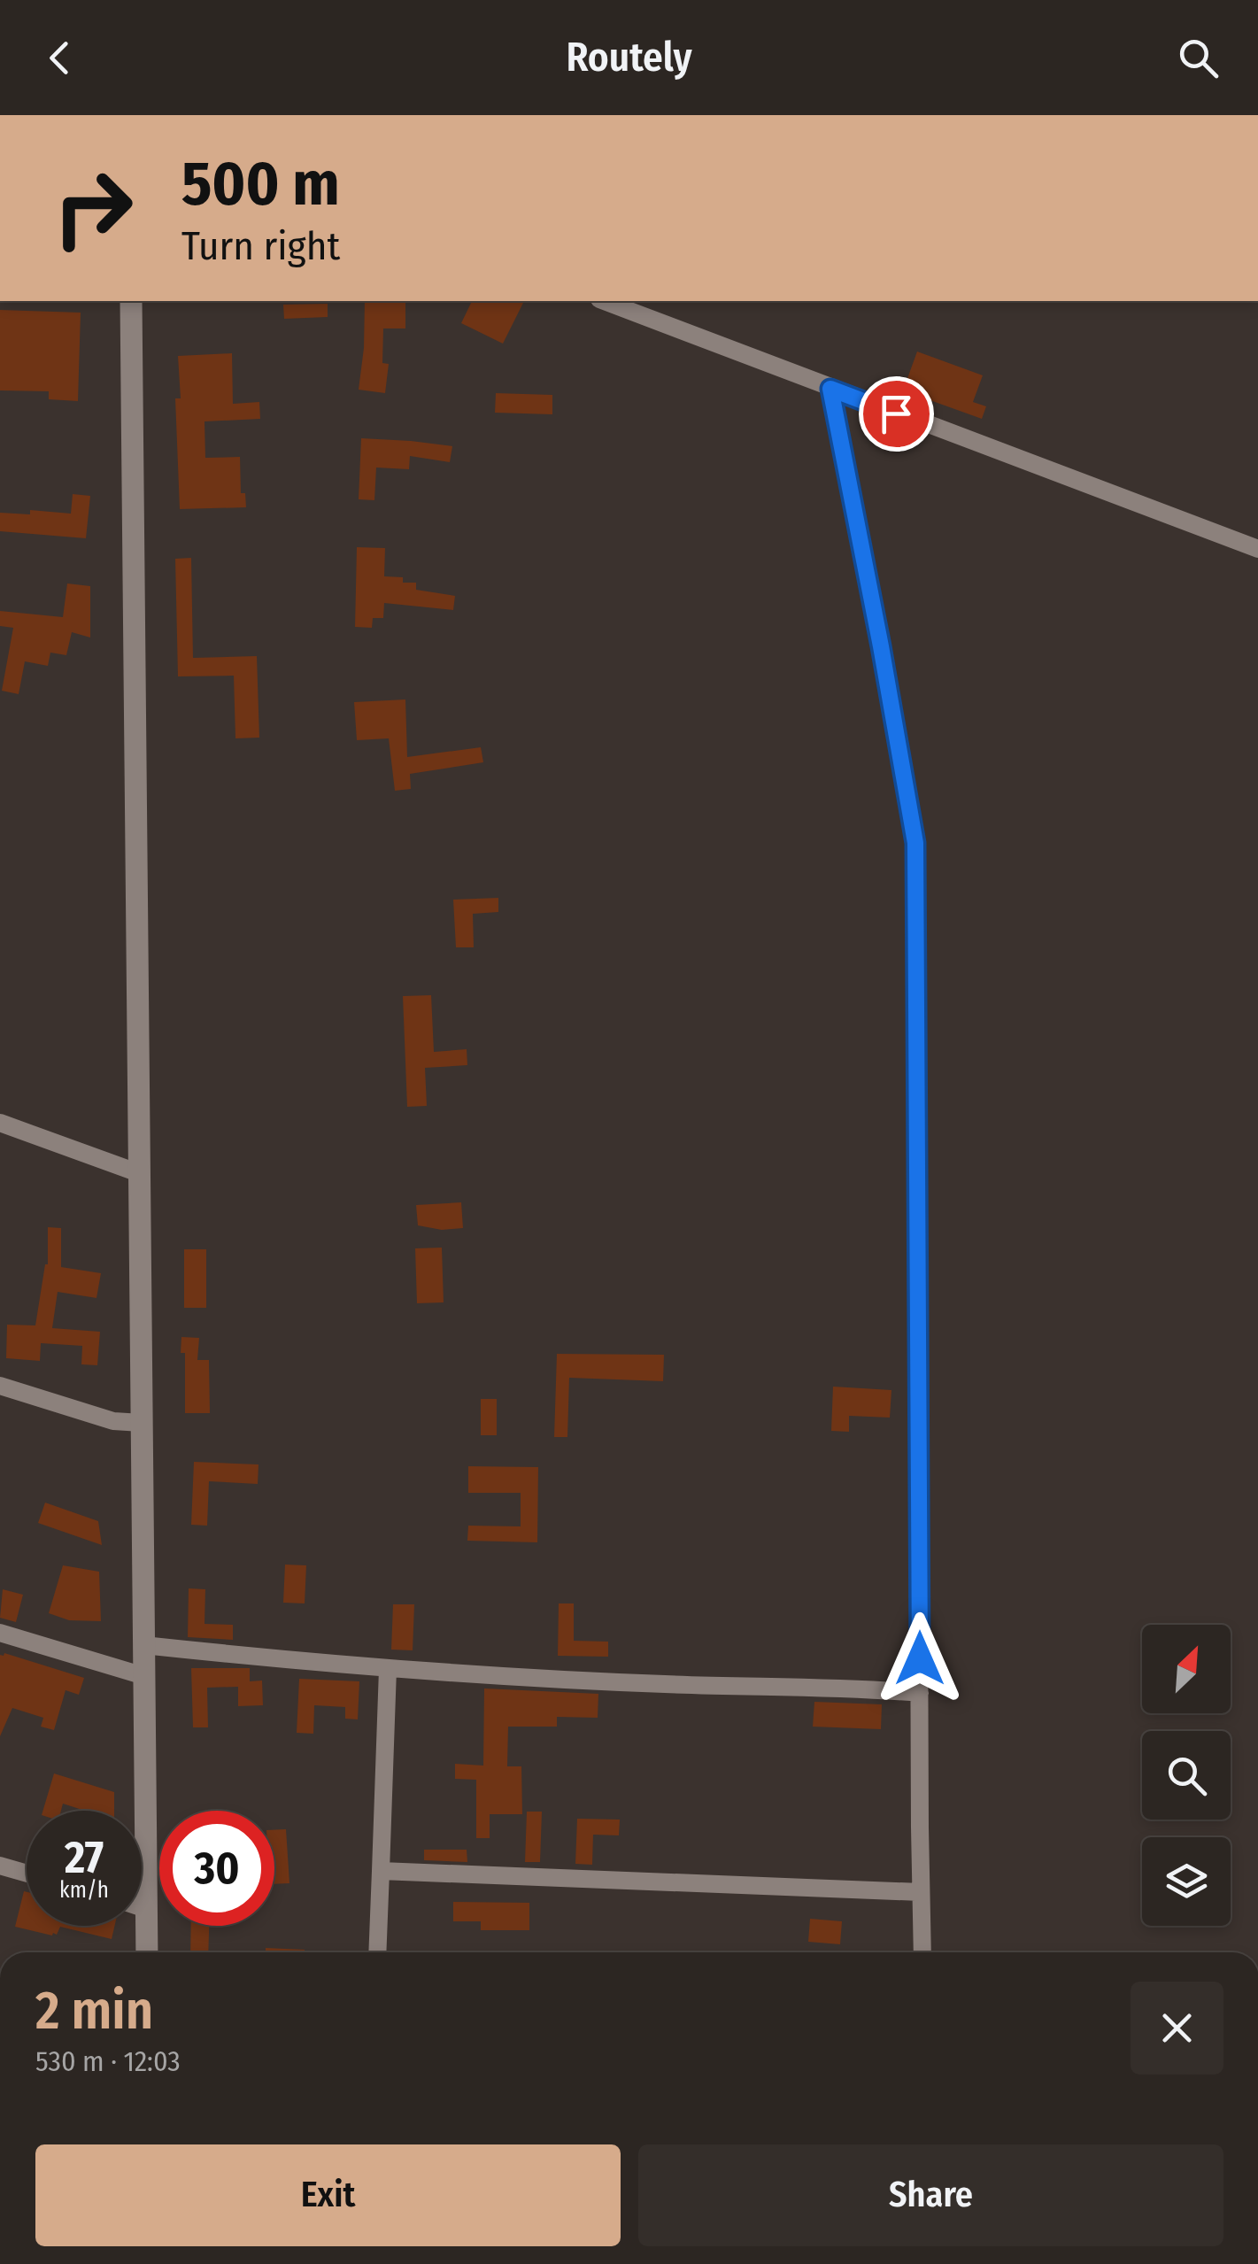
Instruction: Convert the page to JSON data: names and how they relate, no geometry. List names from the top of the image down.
{
  "north": "top right",
  "page": {
    "header": "Routely",
    "turn": ["500 m", "Turn right"],
    "speed": "27 km/h",
    "limit": "30",
    "heading": ["2 min", "530 m · 12:03"],
    "buttons": ["Exit", "Share"]
  }
}
